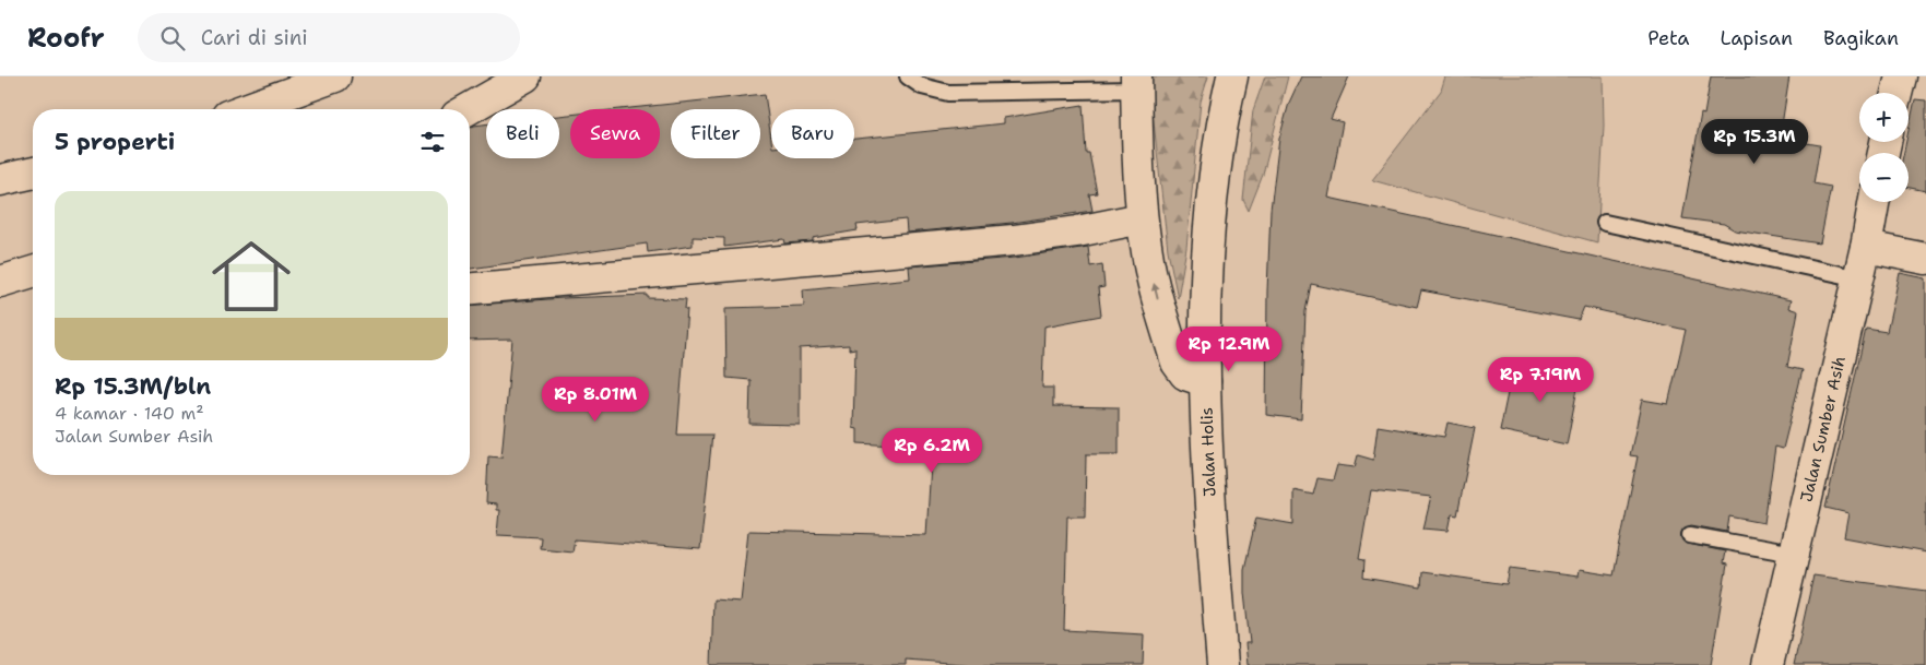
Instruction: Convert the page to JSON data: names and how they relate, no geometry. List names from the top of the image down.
{
  "streets": {
    "main road": ["Jalan Sumber Asih", "Jalan Holis"]
  },
  "page": {
    "header": "Roofr",
    "search": "Cari di sini",
    "nav": ["Peta", "Lapisan", "Bagikan"],
    "map_buttons": ["+", "−"],
    "chip": [
      "Beli",
      "Sewa",
      "Filter",
      "Baru"
    ],
    "heading": "5 properti",
    "price": [
      "Rp 15.3M",
      "Rp 12.9M",
      "Rp 7.19M",
      "Rp 8.01M",
      "Rp 6.2M"
    ],
    "list": [
      {
        "name": "Rp 15.3M/bln",
        "note": "4 kamar · 140 m² · Jalan Sumber Asih"
      }
    ]
  }
}
